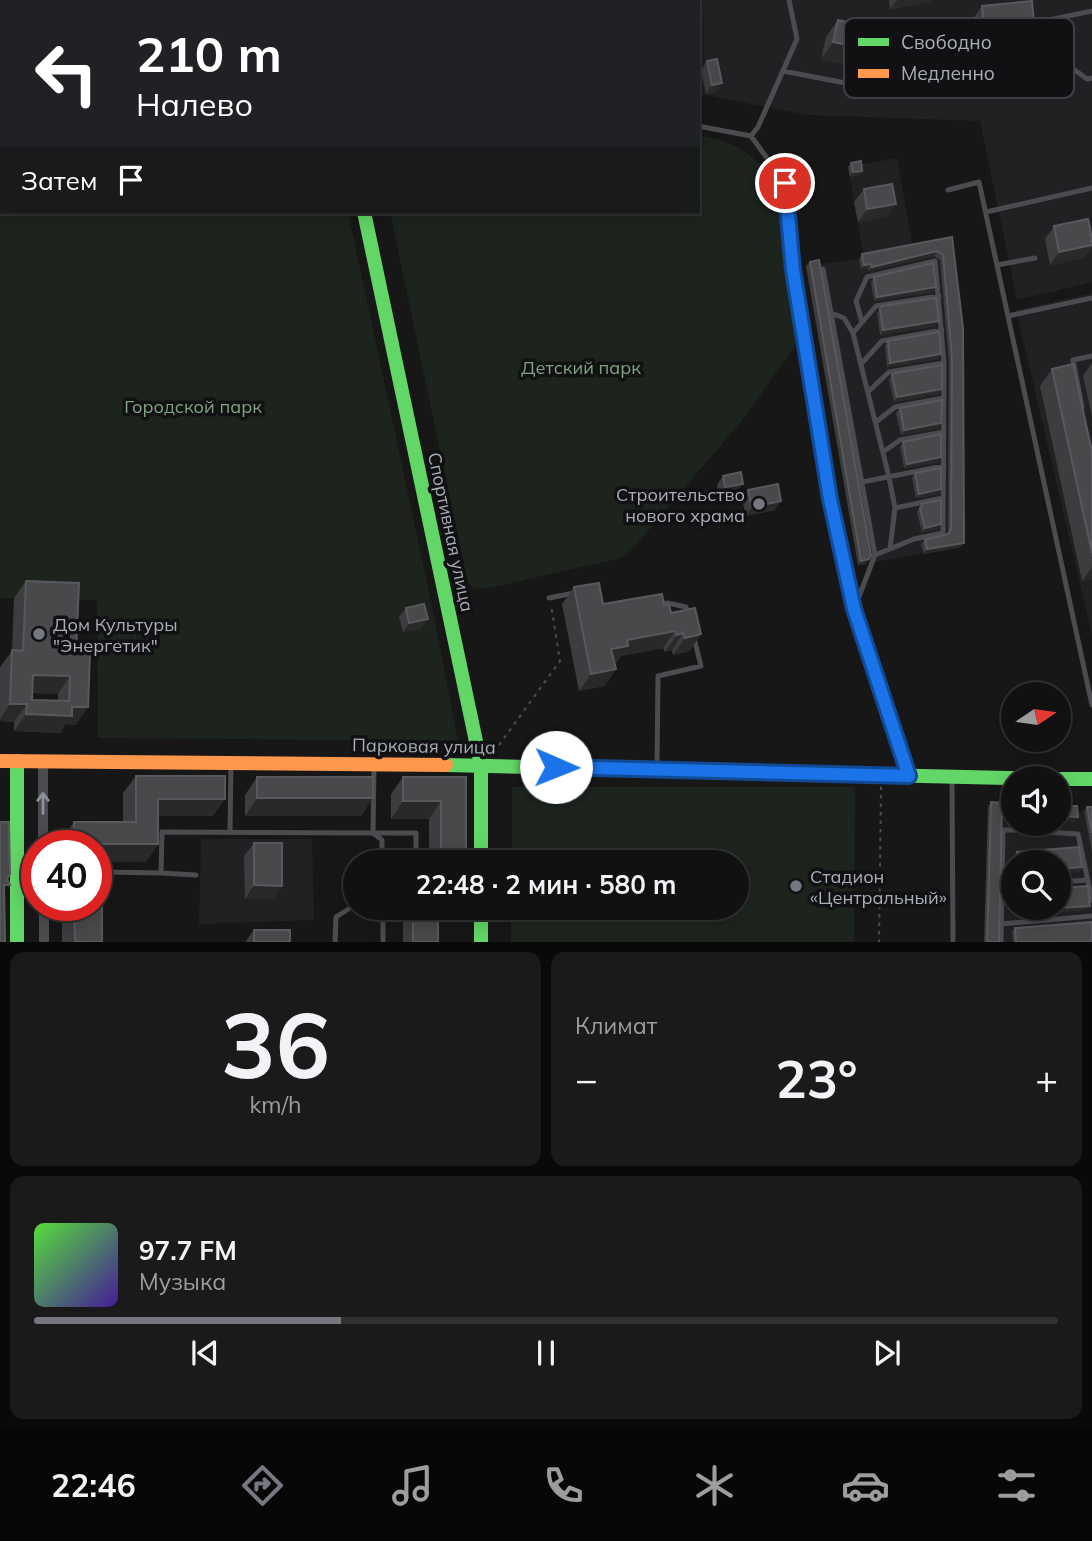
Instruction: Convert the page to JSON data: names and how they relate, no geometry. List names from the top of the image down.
{
  "streets": {
    "street": ["Спортивная улица", "Парковая улица"]
  },
  "crossings": [
    ["Спортивная улица", "Парковая улица"]
  ],
  "parks": ["Детский парк", "Городской парк"],
  "places": ["Строительство нового храма", "Дом Культуры \"Энергетик\"", "Стадион «Центральный»"],
  "legend": ["Свободно", "Медленно"],
  "north": "right",
  "page": {
    "turn": ["210 m", "Налево"],
    "then": "Затем",
    "limit": "40",
    "trip": "22:48 · 2 мин · 580 m",
    "tile": [
      ["36", "km/h"],
      "Климат"
    ],
    "heat": ["−", "23°", "+"],
    "song": ["97.7 FM", "Музыка"],
    "tabs": "22:46"
  }
}
